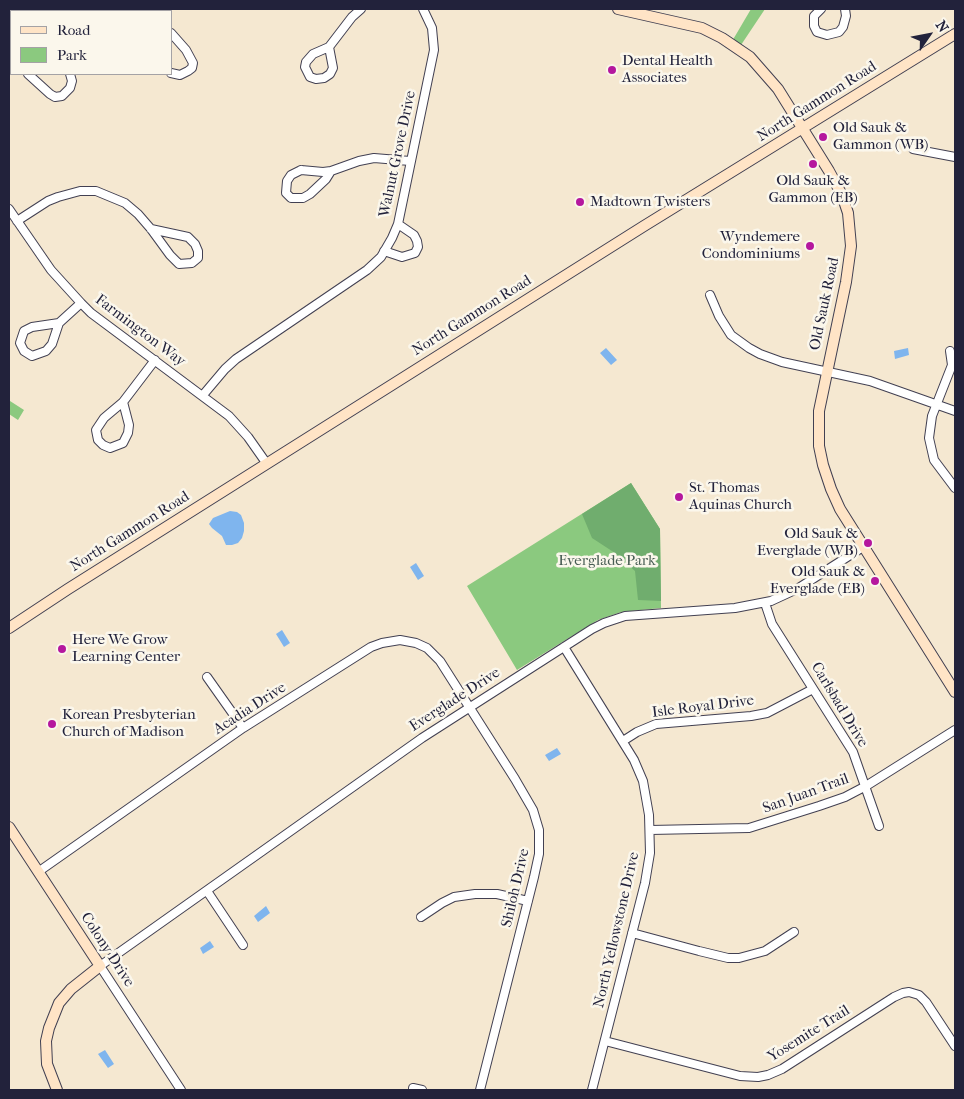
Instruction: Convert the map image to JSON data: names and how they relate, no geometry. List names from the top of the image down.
{
  "streets": {
    "street": [
      "North Gammon Road",
      "Walnut Grove Drive",
      "Old Sauk Road",
      "Farmington Way",
      "Everglade Drive",
      "Carlsbad Drive",
      "Isle Royal Drive",
      "Acadia Drive",
      "San Juan Trail",
      "Shiloh Drive",
      "North Yellowstone Drive",
      "Colony Drive",
      "Yosemite Trail"
    ]
  },
  "crossings": [
    ["North Gammon Road", "Old Sauk Road"],
    ["North Gammon Road", "Farmington Way"],
    ["Walnut Grove Drive", "Farmington Way"],
    ["Old Sauk Road", "Everglade Drive"],
    ["Everglade Drive", "Carlsbad Drive"],
    ["Everglade Drive", "Acadia Drive"],
    ["Everglade Drive", "Shiloh Drive"],
    ["Everglade Drive", "North Yellowstone Drive"],
    ["Everglade Drive", "Colony Drive"],
    ["Carlsbad Drive", "Isle Royal Drive"],
    ["Carlsbad Drive", "San Juan Trail"],
    ["Isle Royal Drive", "North Yellowstone Drive"],
    ["Acadia Drive", "Shiloh Drive"],
    ["Acadia Drive", "Colony Drive"],
    ["San Juan Trail", "North Yellowstone Drive"],
    ["North Yellowstone Drive", "Yosemite Trail"]
  ],
  "parks": ["Everglade Park"],
  "places": [
    "Dental Health Associates",
    "Old Sauk & Gammon (WB)",
    "Old Sauk & Gammon (EB)",
    "Madtown Twisters",
    "Wyndemere Condominiums",
    "St. Thomas Aquinas Church",
    "Old Sauk & Everglade (WB)",
    "Old Sauk & Everglade (EB)",
    "Here We Grow Learning Center",
    "Korean Presbyterian Church of Madison"
  ],
  "legend": ["Road", "Park"],
  "north": "top right"
}
